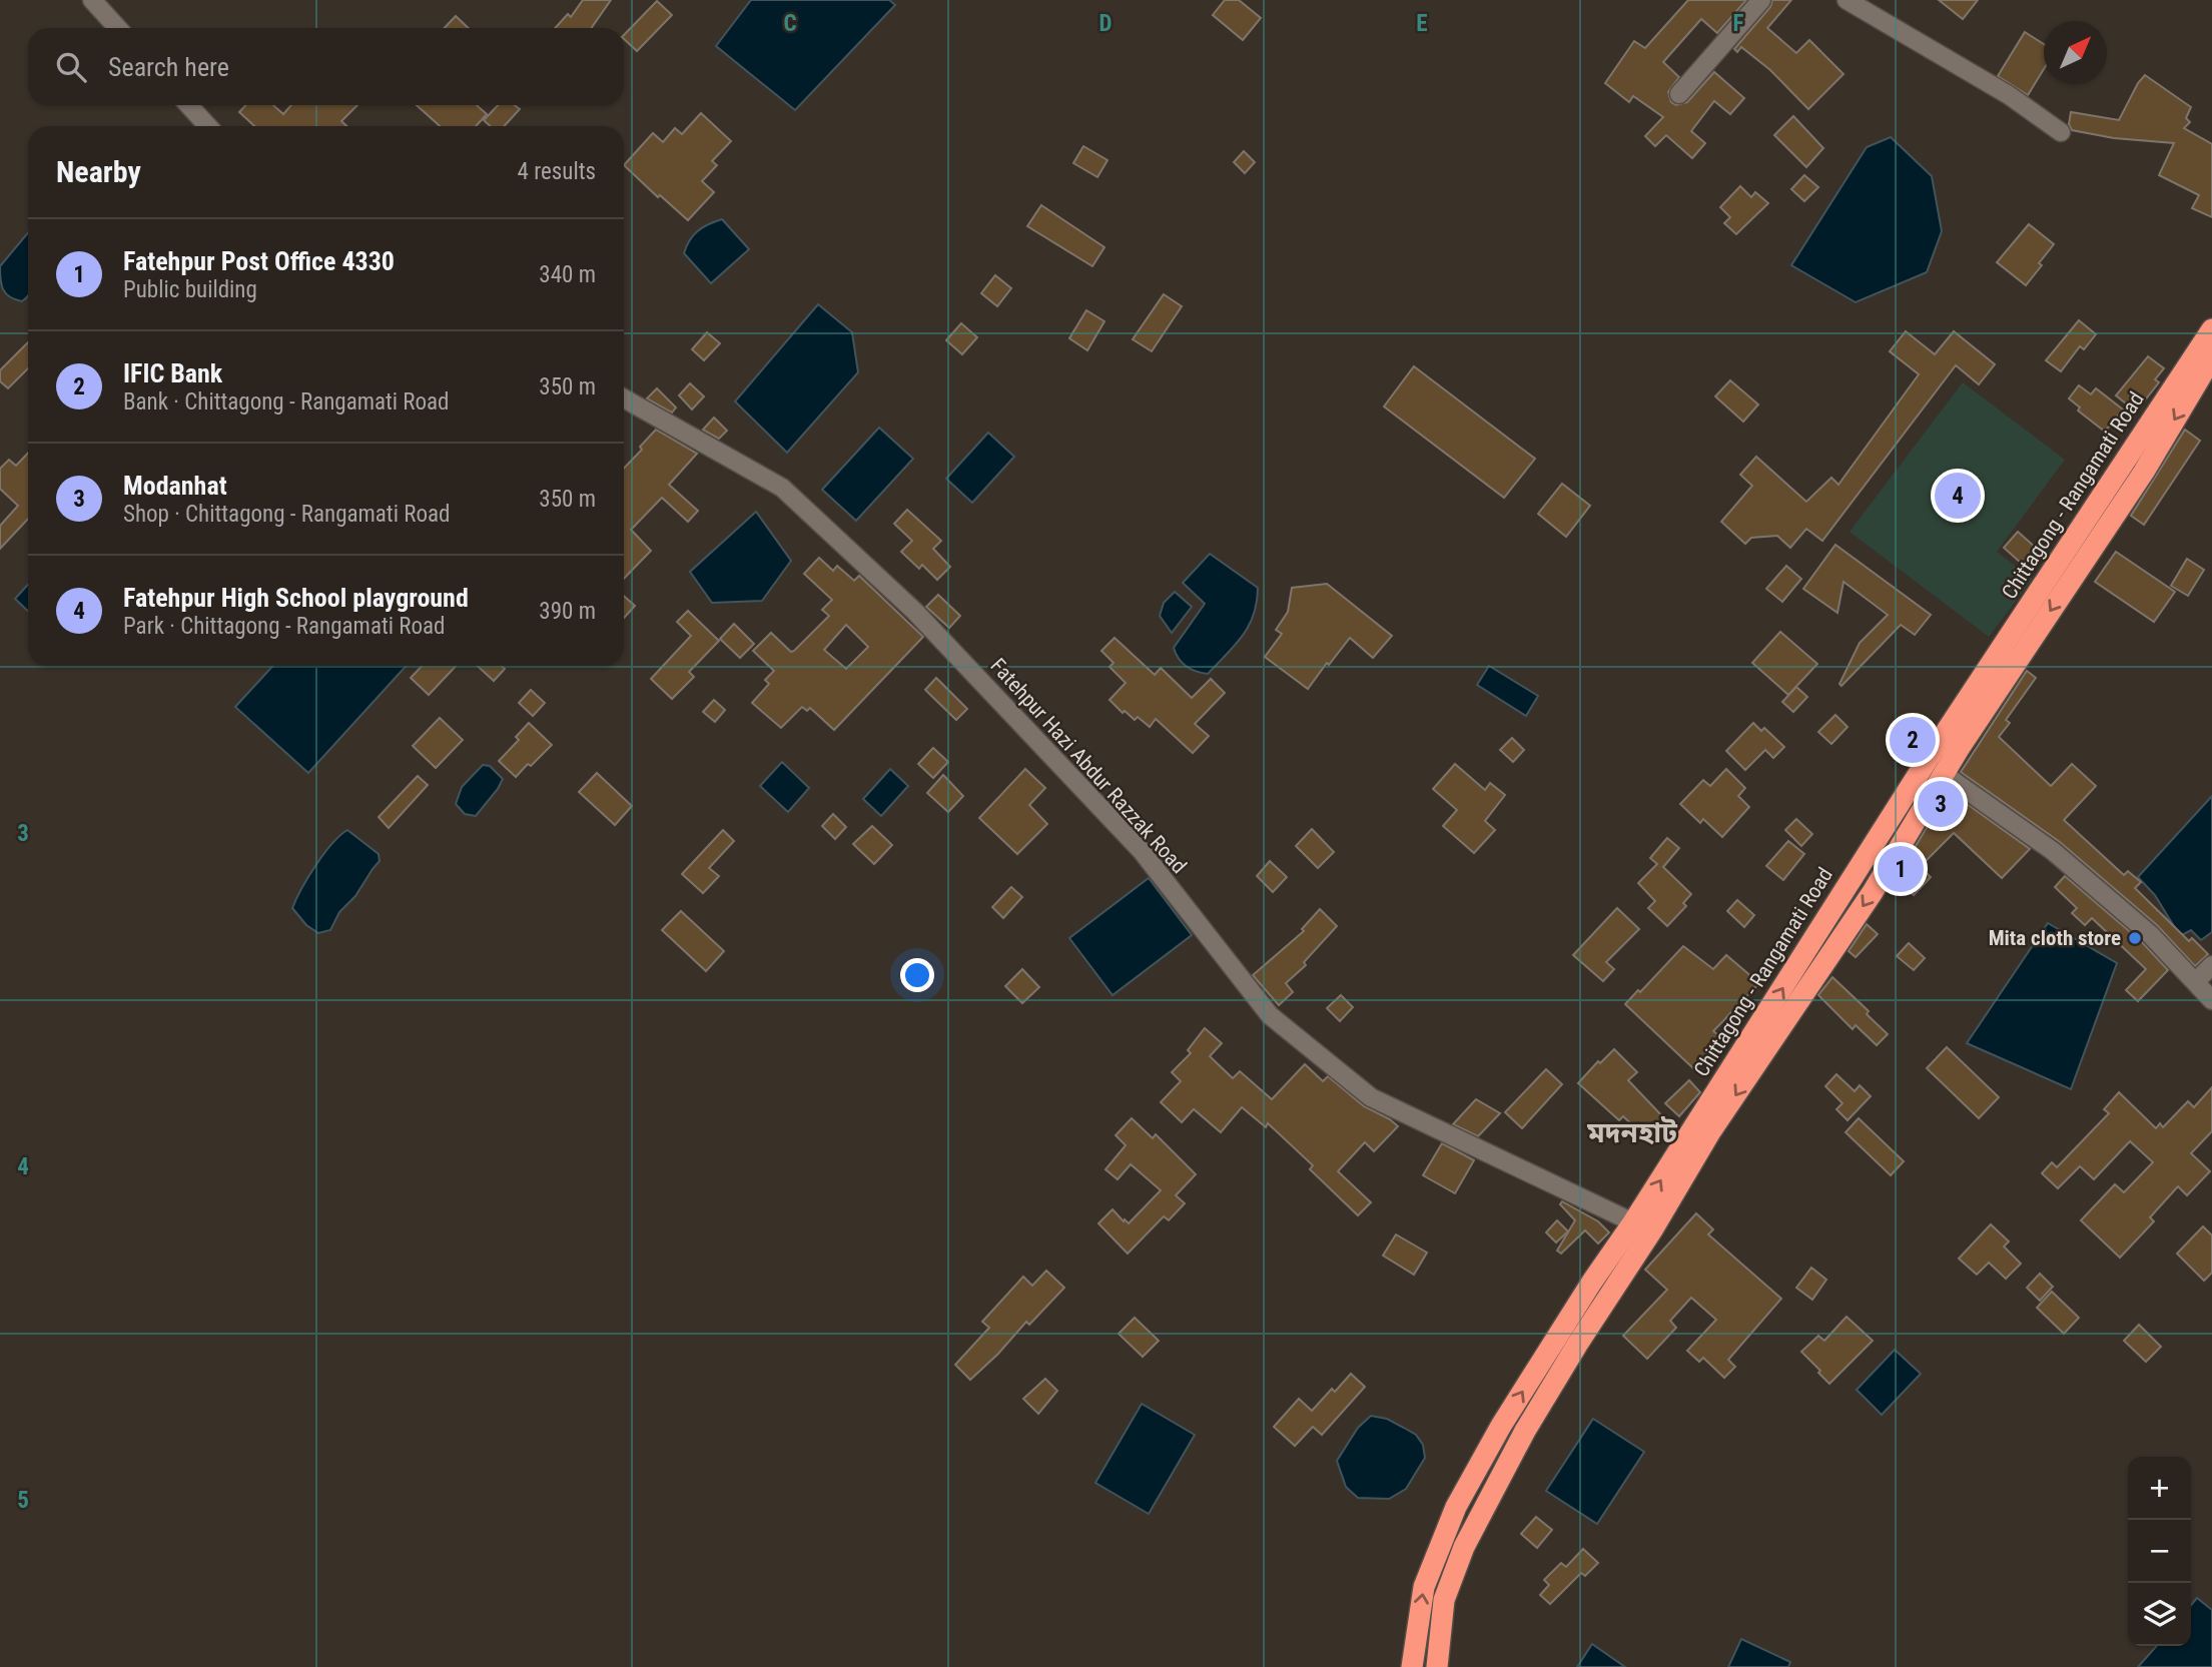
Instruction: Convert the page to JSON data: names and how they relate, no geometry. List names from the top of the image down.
{
  "streets": {
    "highway": ["Chittagong - Rangamati Road"],
    "street": ["Fatehpur Hazi Abdur Razzak Road"]
  },
  "crossings": [
    ["Chittagong - Rangamati Road", "Fatehpur Hazi Abdur Razzak Road"]
  ],
  "districts": ["মদনহাট"],
  "places": ["Mita cloth store"],
  "north": "top right",
  "page": {
    "search": "Search here",
    "heading": ["Nearby", "4 results"],
    "list": [
      {
        "mark": "1",
        "name": "Fatehpur Post Office 4330",
        "note": "Public building",
        "value": "340 m"
      },
      {
        "mark": "2",
        "name": "IFIC Bank",
        "note": "Bank · Chittagong - Rangamati Road",
        "value": "350 m"
      },
      {
        "mark": "3",
        "name": "Modanhat",
        "note": "Shop · Chittagong - Rangamati Road",
        "value": "350 m"
      },
      {
        "mark": "4",
        "name": "Fatehpur High School playground",
        "note": "Park · Chittagong - Rangamati Road",
        "value": "390 m"
      }
    ],
    "pins": [
      "4",
      "2",
      "3",
      "1"
    ],
    "map_buttons": ["+", "−"]
  },
  "grid": {
    "columns": [
      "C",
      "D",
      "E",
      "F"
    ],
    "rows": ["3", "4", "5"]
  }
}
